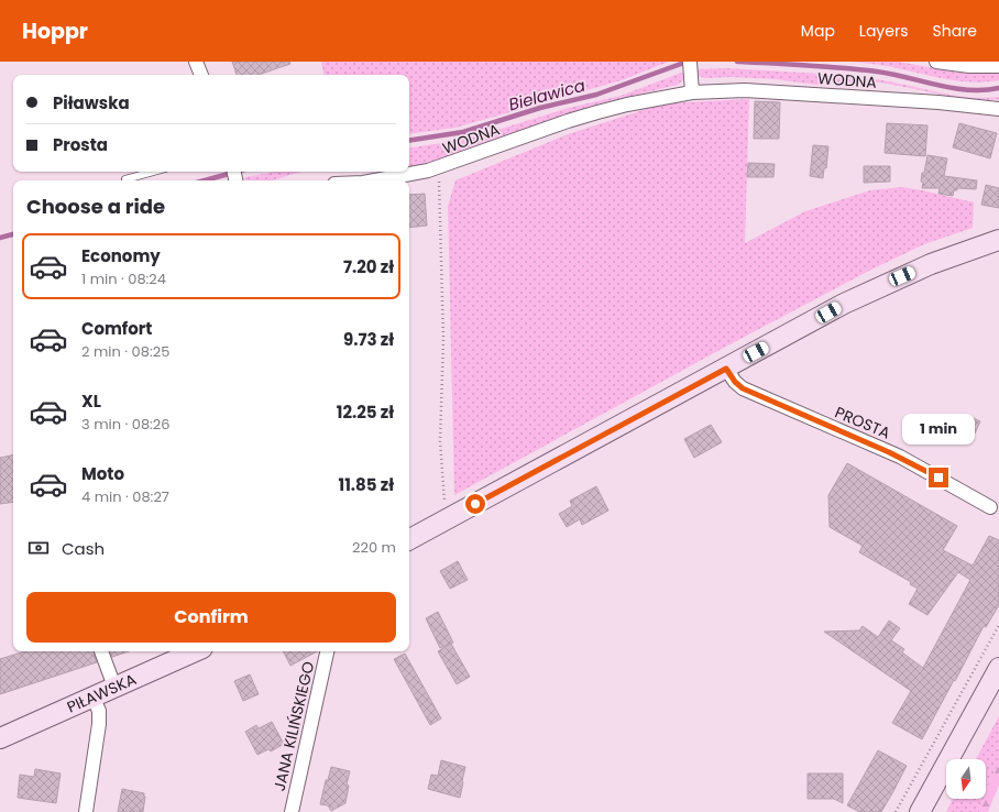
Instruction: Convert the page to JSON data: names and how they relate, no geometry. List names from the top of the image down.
{
  "streets": {
    "street": [
      "WODNA",
      "PROSTA",
      "PIŁAWSKA",
      "JANA KILIŃSKIEGO"
    ]
  },
  "water": ["Bielawica"],
  "north": "bottom",
  "page": {
    "header": "Hoppr",
    "nav": ["Map", "Layers", "Share"],
    "banner": ["Piławska", "Prosta"],
    "heading": "Choose a ride",
    "list": [
      {
        "name": "Economy",
        "note": "1 min · 08:24",
        "value": "7.20 zł"
      },
      {
        "name": "Comfort",
        "note": "2 min · 08:25",
        "value": "9.73 zł"
      },
      {
        "name": "XL",
        "note": "3 min · 08:26",
        "value": "12.25 zł"
      },
      {
        "name": "Moto",
        "note": "4 min · 08:27",
        "value": "11.85 zł"
      }
    ],
    "bubble": "1 min",
    "pay": ["Cash", "220 m"],
    "buttons": "Confirm"
  }
}
